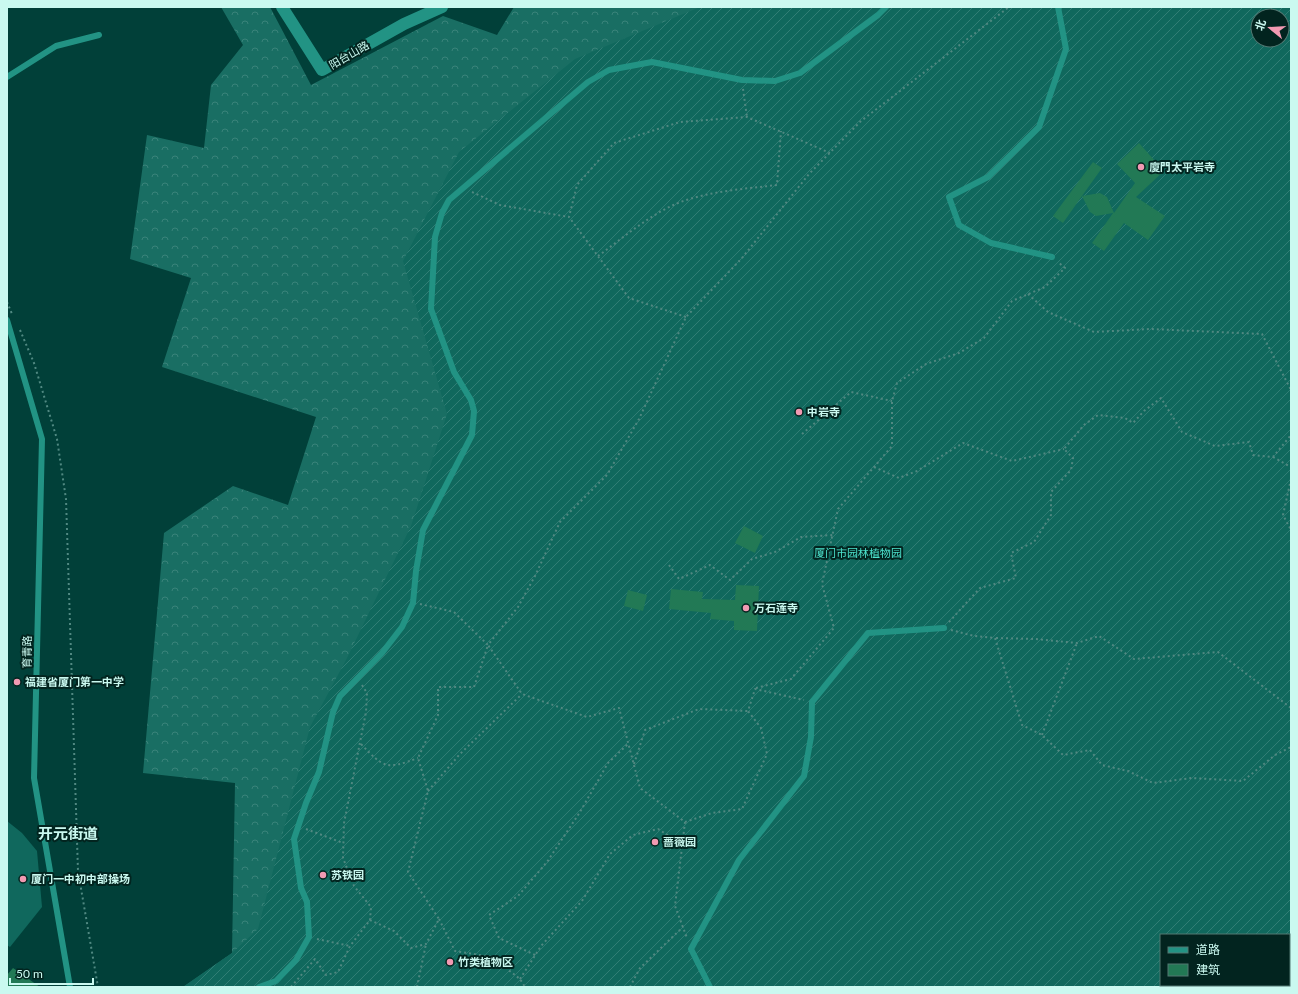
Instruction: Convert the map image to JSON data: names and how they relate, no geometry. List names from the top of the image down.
{
  "streets": {
    "street": ["阳台山路"],
    "lane": ["育青路"]
  },
  "districts": ["开元街道"],
  "parks": ["厦门市园林植物园"],
  "places": [
    "廈門太平岩寺",
    "中岩寺",
    "万石莲寺",
    "福建省厦门第一中学",
    "蔷薇园",
    "苏铁园",
    "厦门一中初中部操场",
    "竹类植物区"
  ],
  "legend": ["道路", "建筑"],
  "scale_bar": "50 m",
  "north": "left"
}
